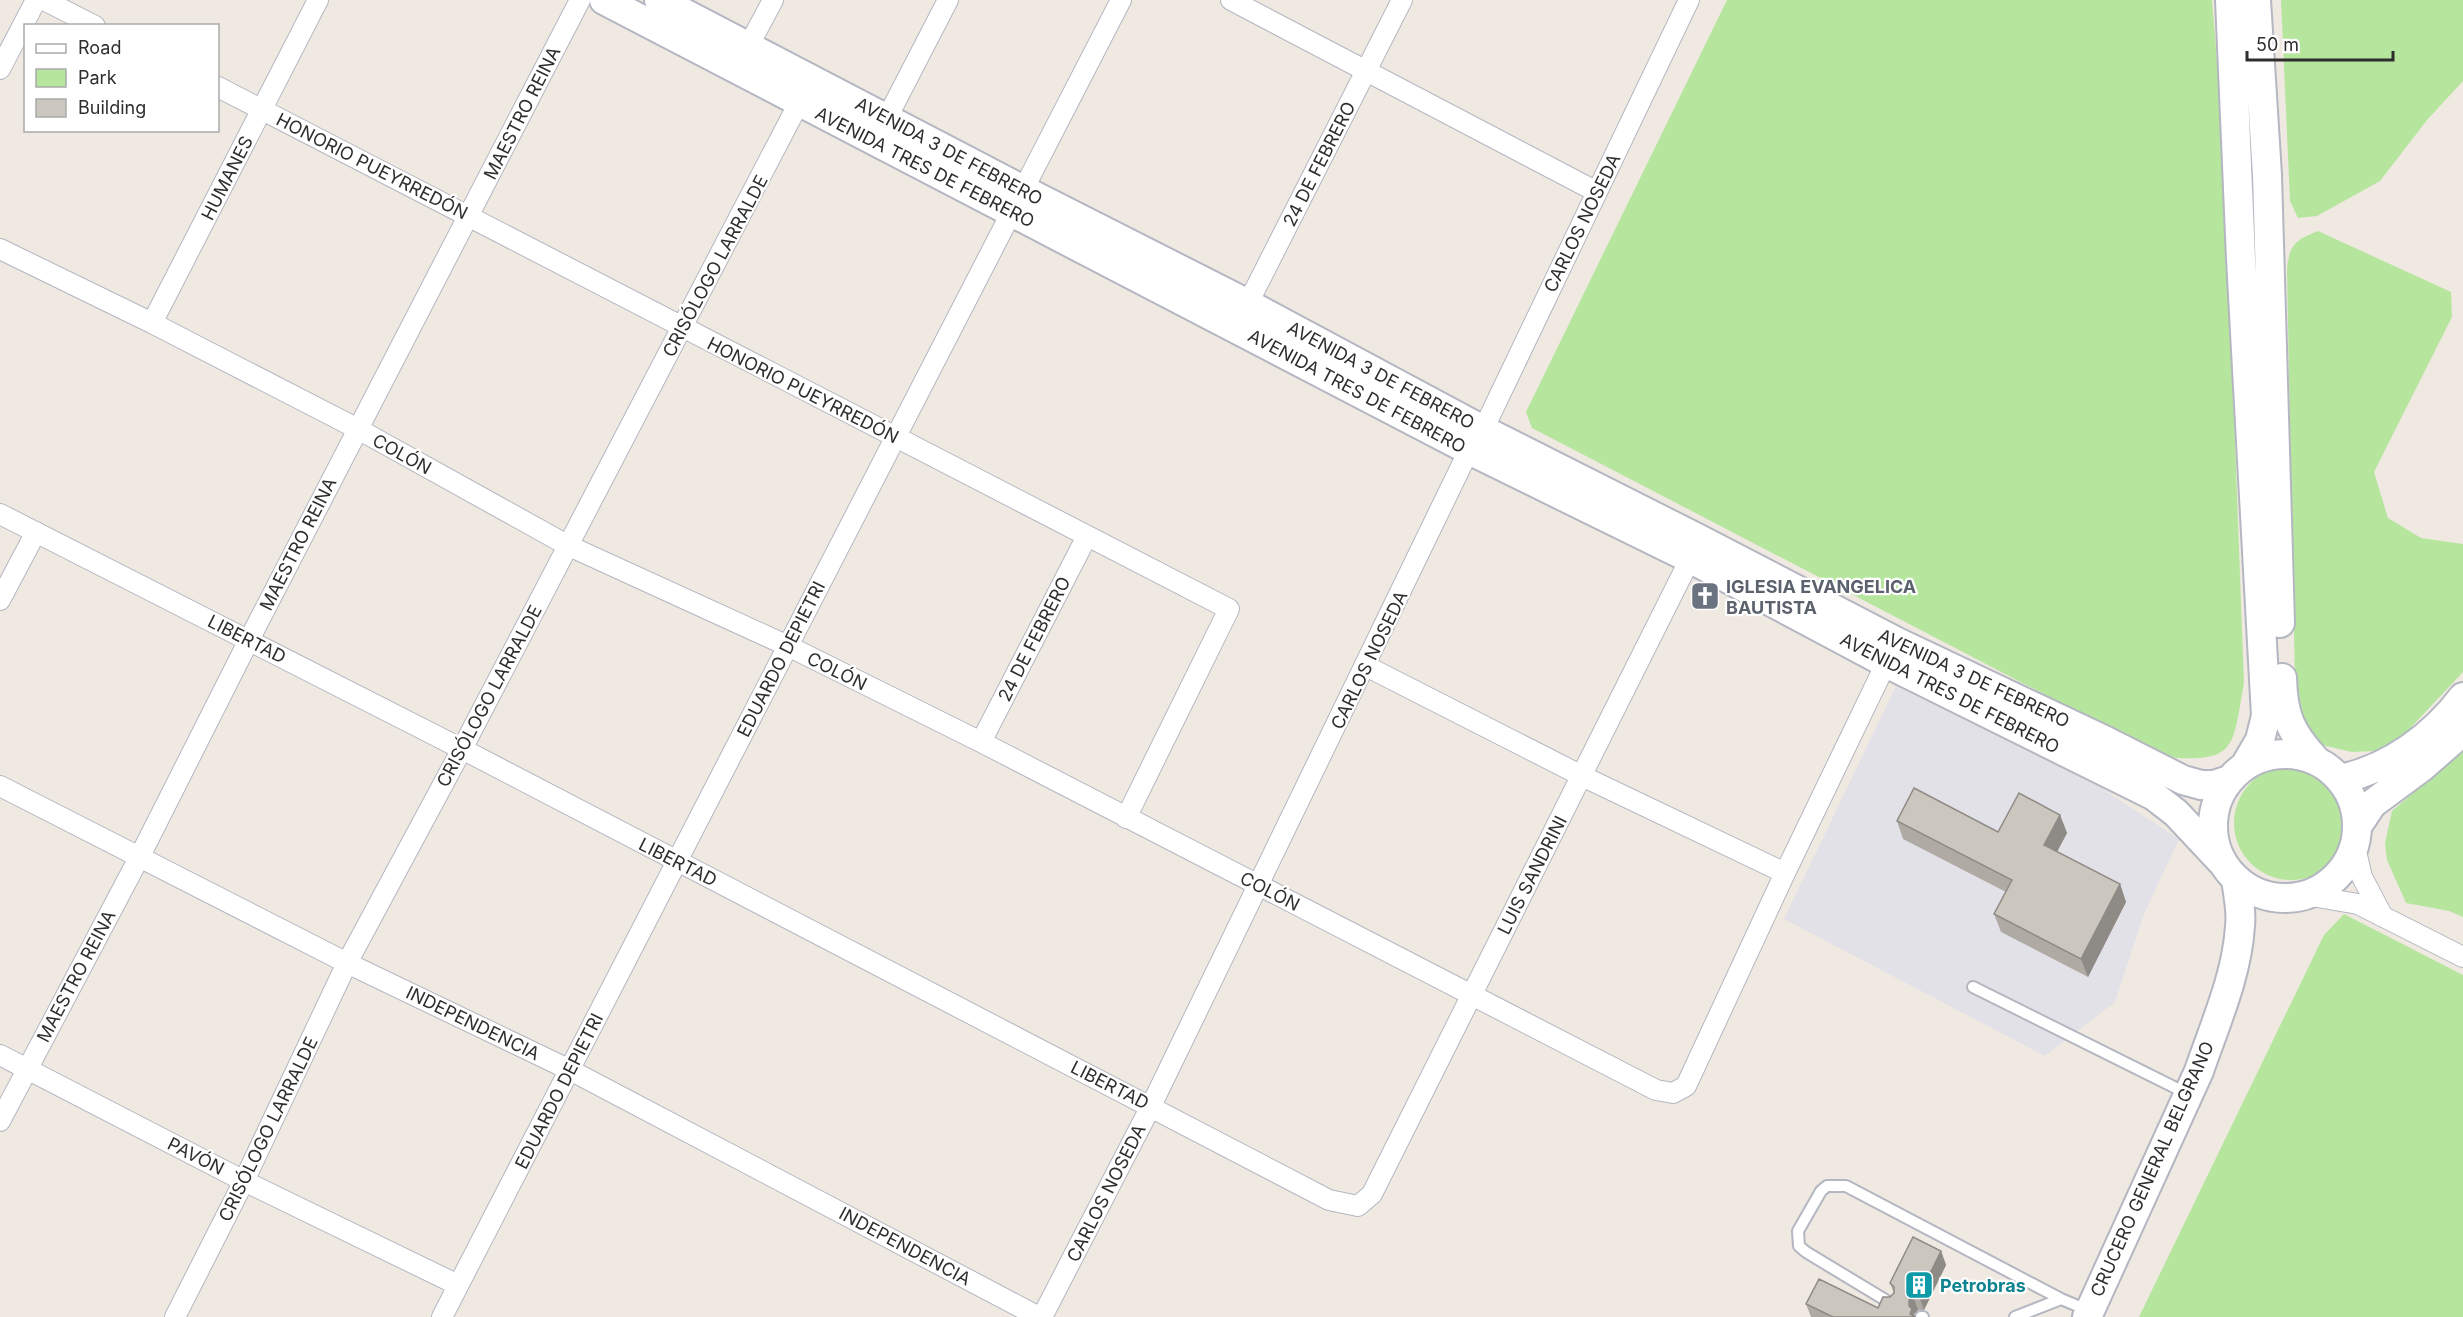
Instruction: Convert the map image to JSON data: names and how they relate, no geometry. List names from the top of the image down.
{
  "streets": {
    "main road": ["AVENIDA 3 DE FEBRERO", "AVENIDA TRES DE FEBRERO", "CRUCERO GENERAL BELGRANO"],
    "street": [
      "MAESTRO REINA",
      "24 DE FEBRERO",
      "HONORIO PUEYRREDÓN",
      "HUMANES",
      "CARLOS NOSEDA",
      "CRISÓLOGO LARRALDE",
      "COLÓN",
      "LIBERTAD",
      "EDUARDO DEPIETRI",
      "LUIS SANDRINI",
      "INDEPENDENCIA",
      "PAVÓN"
    ]
  },
  "crossings": [
    ["MAESTRO REINA", "HONORIO PUEYRREDÓN"],
    ["MAESTRO REINA", "COLÓN"],
    ["MAESTRO REINA", "LIBERTAD"],
    ["MAESTRO REINA", "INDEPENDENCIA"],
    ["MAESTRO REINA", "PAVÓN"],
    ["AVENIDA 3 DE FEBRERO", "AVENIDA TRES DE FEBRERO"],
    ["AVENIDA 3 DE FEBRERO", "CRISÓLOGO LARRALDE"],
    ["AVENIDA 3 DE FEBRERO", "EDUARDO DEPIETRI"],
    ["AVENIDA 3 DE FEBRERO", "CRUCERO GENERAL BELGRANO"],
    ["24 DE FEBRERO", "HONORIO PUEYRREDÓN"],
    ["24 DE FEBRERO", "AVENIDA TRES DE FEBRERO"],
    ["24 DE FEBRERO", "COLÓN"],
    ["HONORIO PUEYRREDÓN", "HUMANES"],
    ["HONORIO PUEYRREDÓN", "CRISÓLOGO LARRALDE"],
    ["HONORIO PUEYRREDÓN", "COLÓN"],
    ["HONORIO PUEYRREDÓN", "EDUARDO DEPIETRI"],
    ["AVENIDA TRES DE FEBRERO", "CARLOS NOSEDA"],
    ["AVENIDA TRES DE FEBRERO", "CRISÓLOGO LARRALDE"],
    ["AVENIDA TRES DE FEBRERO", "EDUARDO DEPIETRI"],
    ["AVENIDA TRES DE FEBRERO", "LUIS SANDRINI"],
    ["AVENIDA TRES DE FEBRERO", "CRUCERO GENERAL BELGRANO"],
    ["HUMANES", "COLÓN"],
    ["CARLOS NOSEDA", "COLÓN"],
    ["CARLOS NOSEDA", "LIBERTAD"],
    ["CARLOS NOSEDA", "INDEPENDENCIA"],
    ["CRISÓLOGO LARRALDE", "COLÓN"],
    ["CRISÓLOGO LARRALDE", "LIBERTAD"],
    ["CRISÓLOGO LARRALDE", "INDEPENDENCIA"],
    ["CRISÓLOGO LARRALDE", "PAVÓN"],
    ["COLÓN", "EDUARDO DEPIETRI"],
    ["COLÓN", "LUIS SANDRINI"],
    ["LIBERTAD", "EDUARDO DEPIETRI"],
    ["LIBERTAD", "LUIS SANDRINI"],
    ["EDUARDO DEPIETRI", "INDEPENDENCIA"],
    ["EDUARDO DEPIETRI", "PAVÓN"]
  ],
  "places": {
    "church": ["IGLESIA EVANGELICA BAUTISTA"],
    "building": ["Petrobras"]
  },
  "legend": ["Road", "Park", "Building"],
  "scale_bar": "50 m"
}
